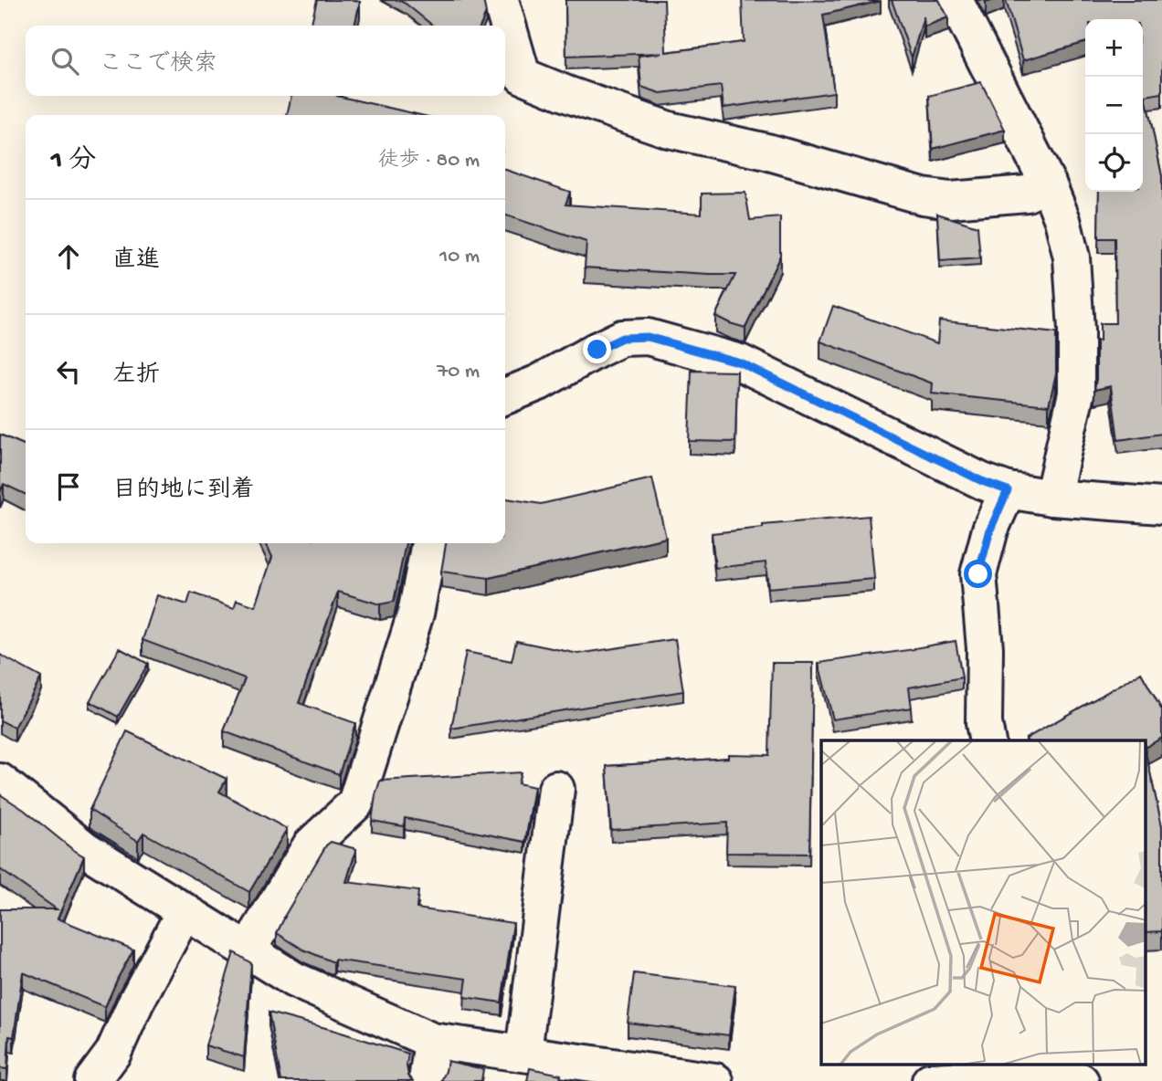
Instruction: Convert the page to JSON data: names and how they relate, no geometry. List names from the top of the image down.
{
  "page": {
    "map_buttons": ["+", "−"],
    "search": "ここで検索",
    "heading": ["1 分", "徒歩 · 80 m"],
    "list": [
      ["直進", "10 m"],
      ["左折", "70 m"],
      "目的地に到着"
    ]
  }
}
